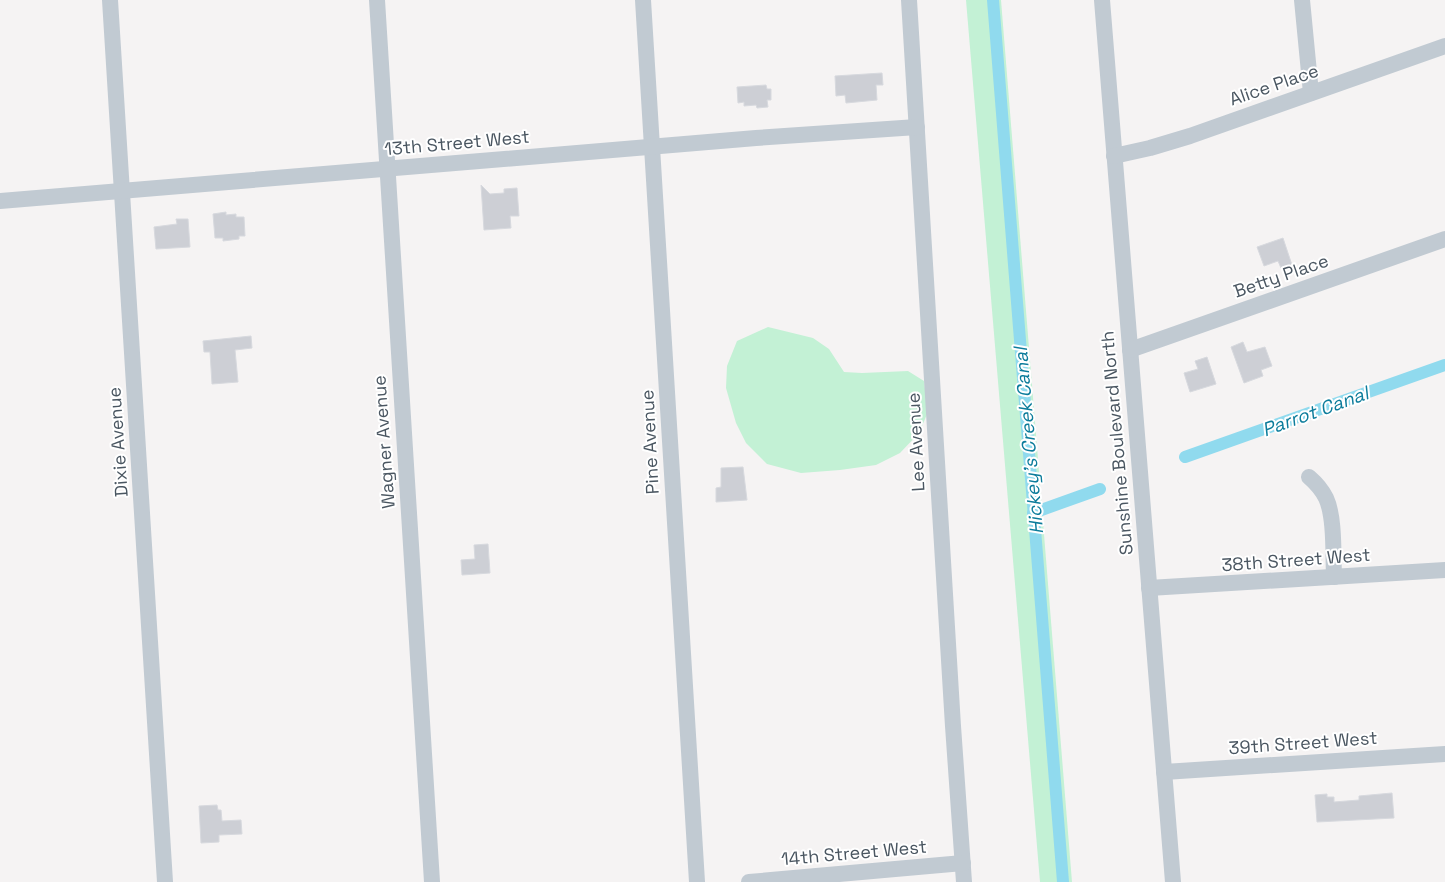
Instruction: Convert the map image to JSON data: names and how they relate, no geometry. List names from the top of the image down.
{
  "streets": {
    "street": [
      "Alice Place",
      "13th Street West",
      "Betty Place",
      "Dixie Avenue",
      "Wagner Avenue",
      "Pine Avenue",
      "Lee Avenue",
      "Sunshine Boulevard North",
      "38th Street West",
      "39th Street West",
      "14th Street West"
    ]
  },
  "crossings": [
    ["Alice Place", "Sunshine Boulevard North"],
    ["13th Street West", "Dixie Avenue"],
    ["13th Street West", "Wagner Avenue"],
    ["13th Street West", "Pine Avenue"],
    ["13th Street West", "Lee Avenue"],
    ["Betty Place", "Sunshine Boulevard North"],
    ["Lee Avenue", "14th Street West"],
    ["Sunshine Boulevard North", "38th Street West"],
    ["Sunshine Boulevard North", "39th Street West"]
  ],
  "water": ["Parrot Canal", "Hickey's Creek Canal"]
}
